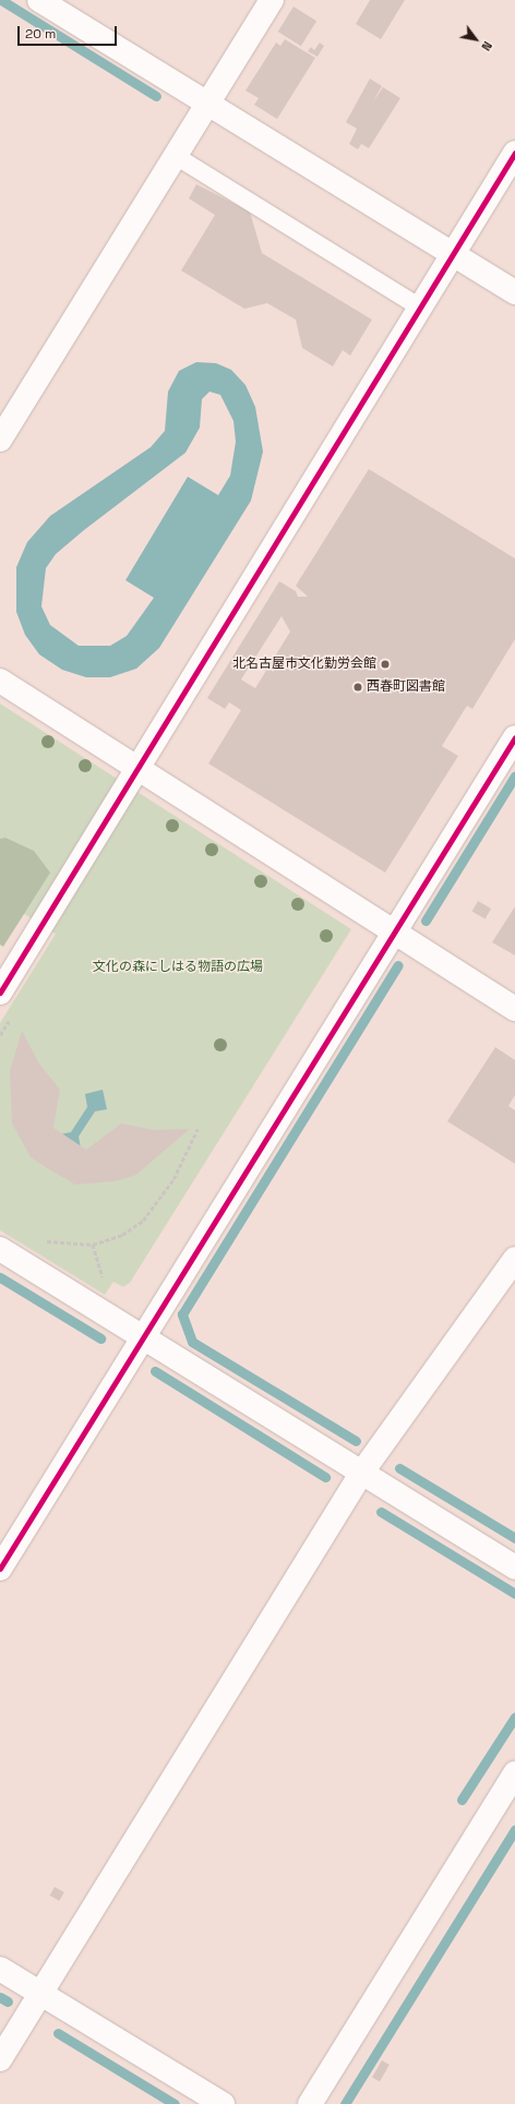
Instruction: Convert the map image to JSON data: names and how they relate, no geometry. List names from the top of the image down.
{
  "parks": ["文化の森にしはる物語の広場"],
  "places": ["北名古屋市文化勤労会館", "西春町図書館"],
  "scale_bar": "20 m",
  "north": "bottom right"
}
